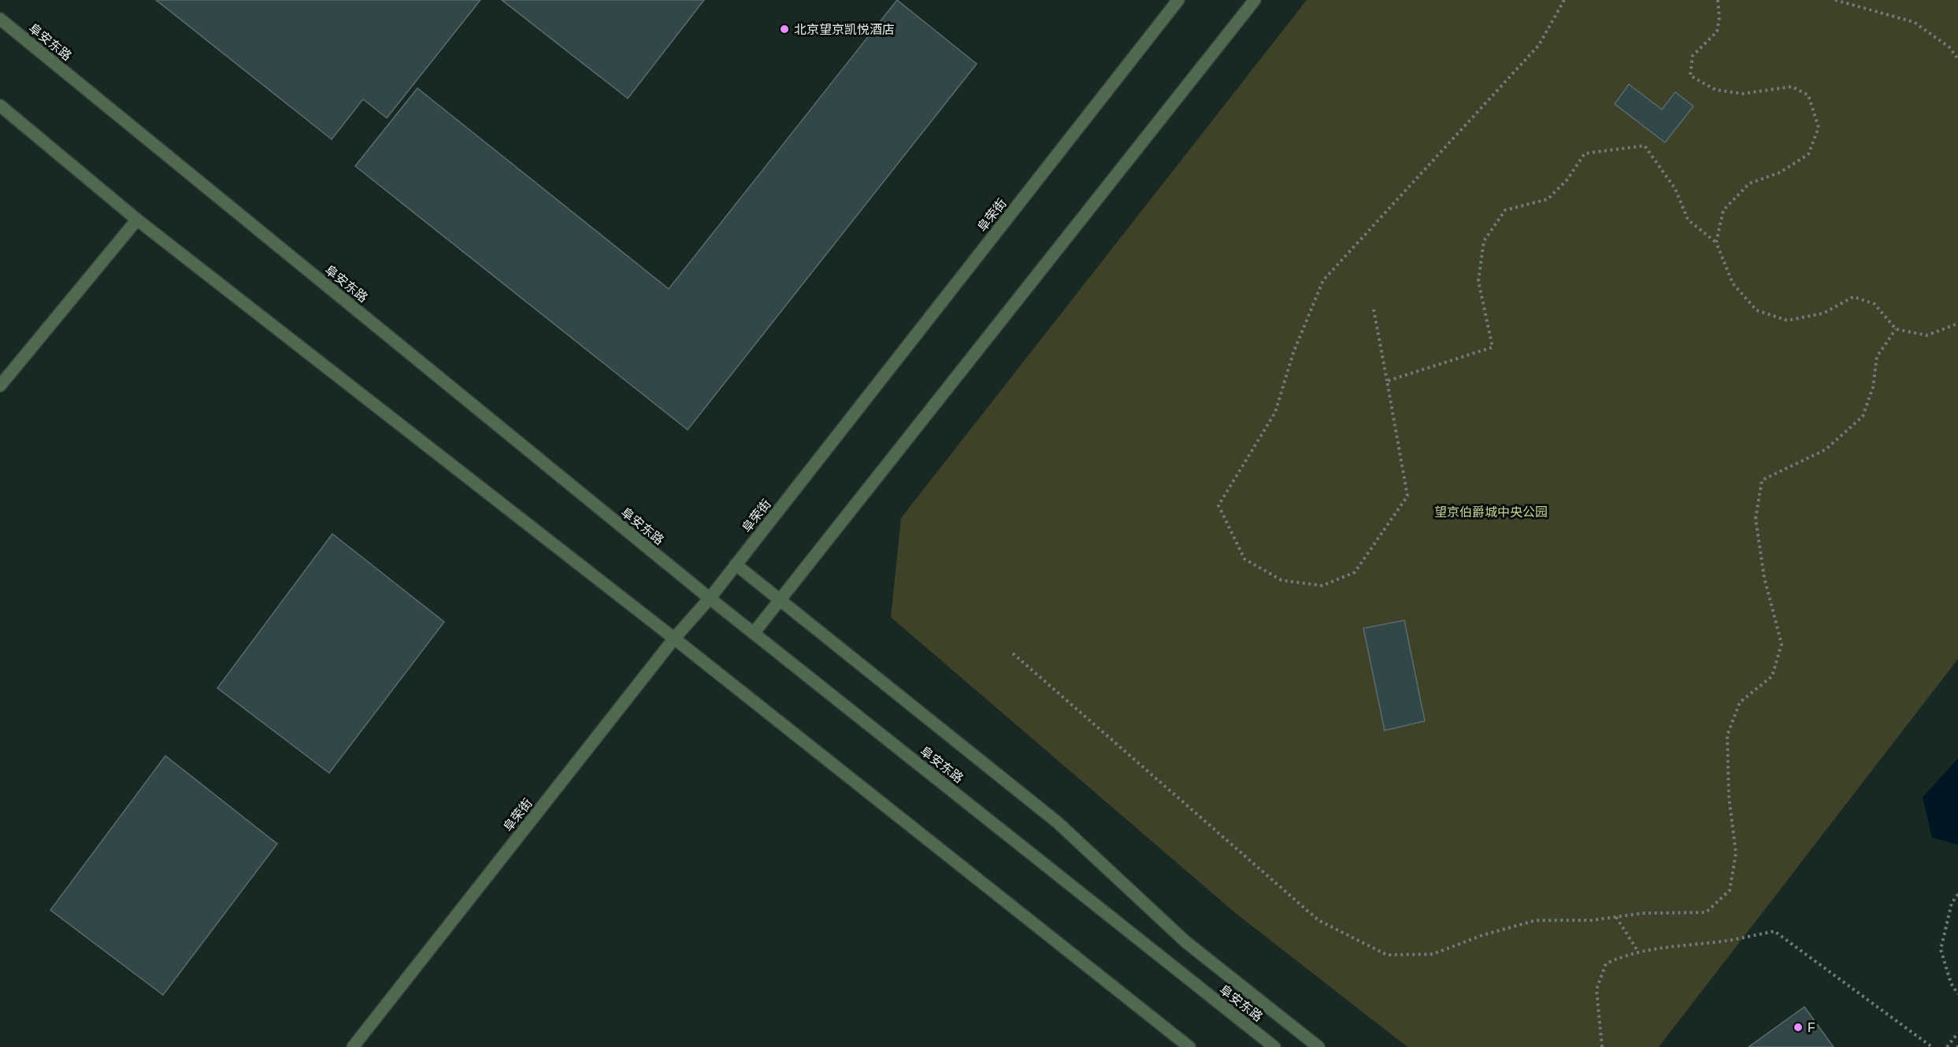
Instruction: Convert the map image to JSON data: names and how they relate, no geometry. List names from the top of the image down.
{
  "streets": {
    "street": ["阜安东路", "阜荣街"]
  },
  "crossings": [
    ["阜安东路", "阜荣街"]
  ],
  "parks": ["望京伯爵城中央公园"],
  "places": ["北京望京凯悦酒店", "F"]
}
